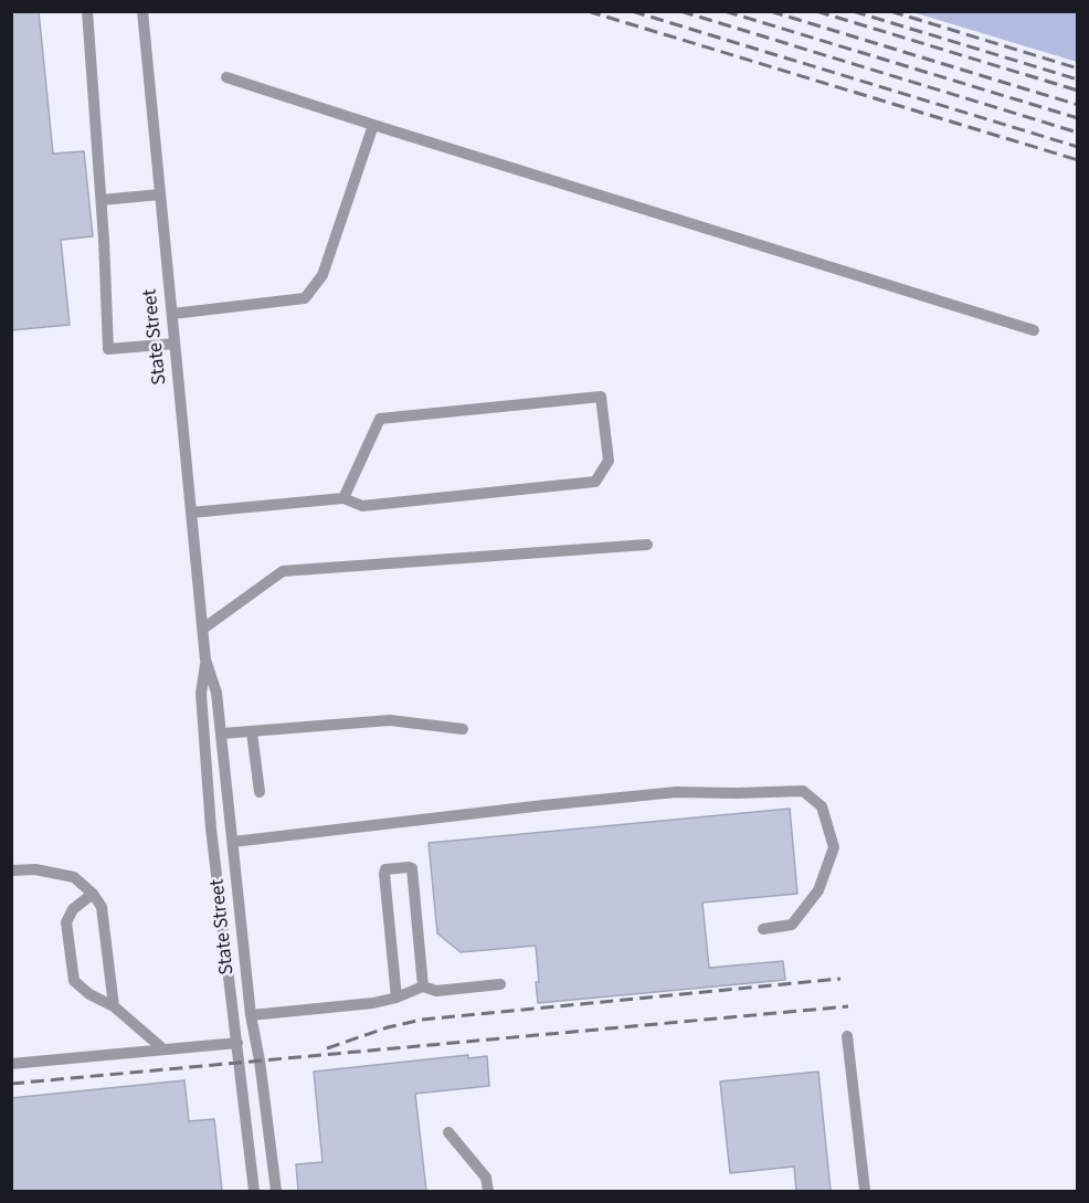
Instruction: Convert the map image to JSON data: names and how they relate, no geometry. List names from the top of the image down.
{
  "streets": {
    "street": ["State Street"]
  }
}
